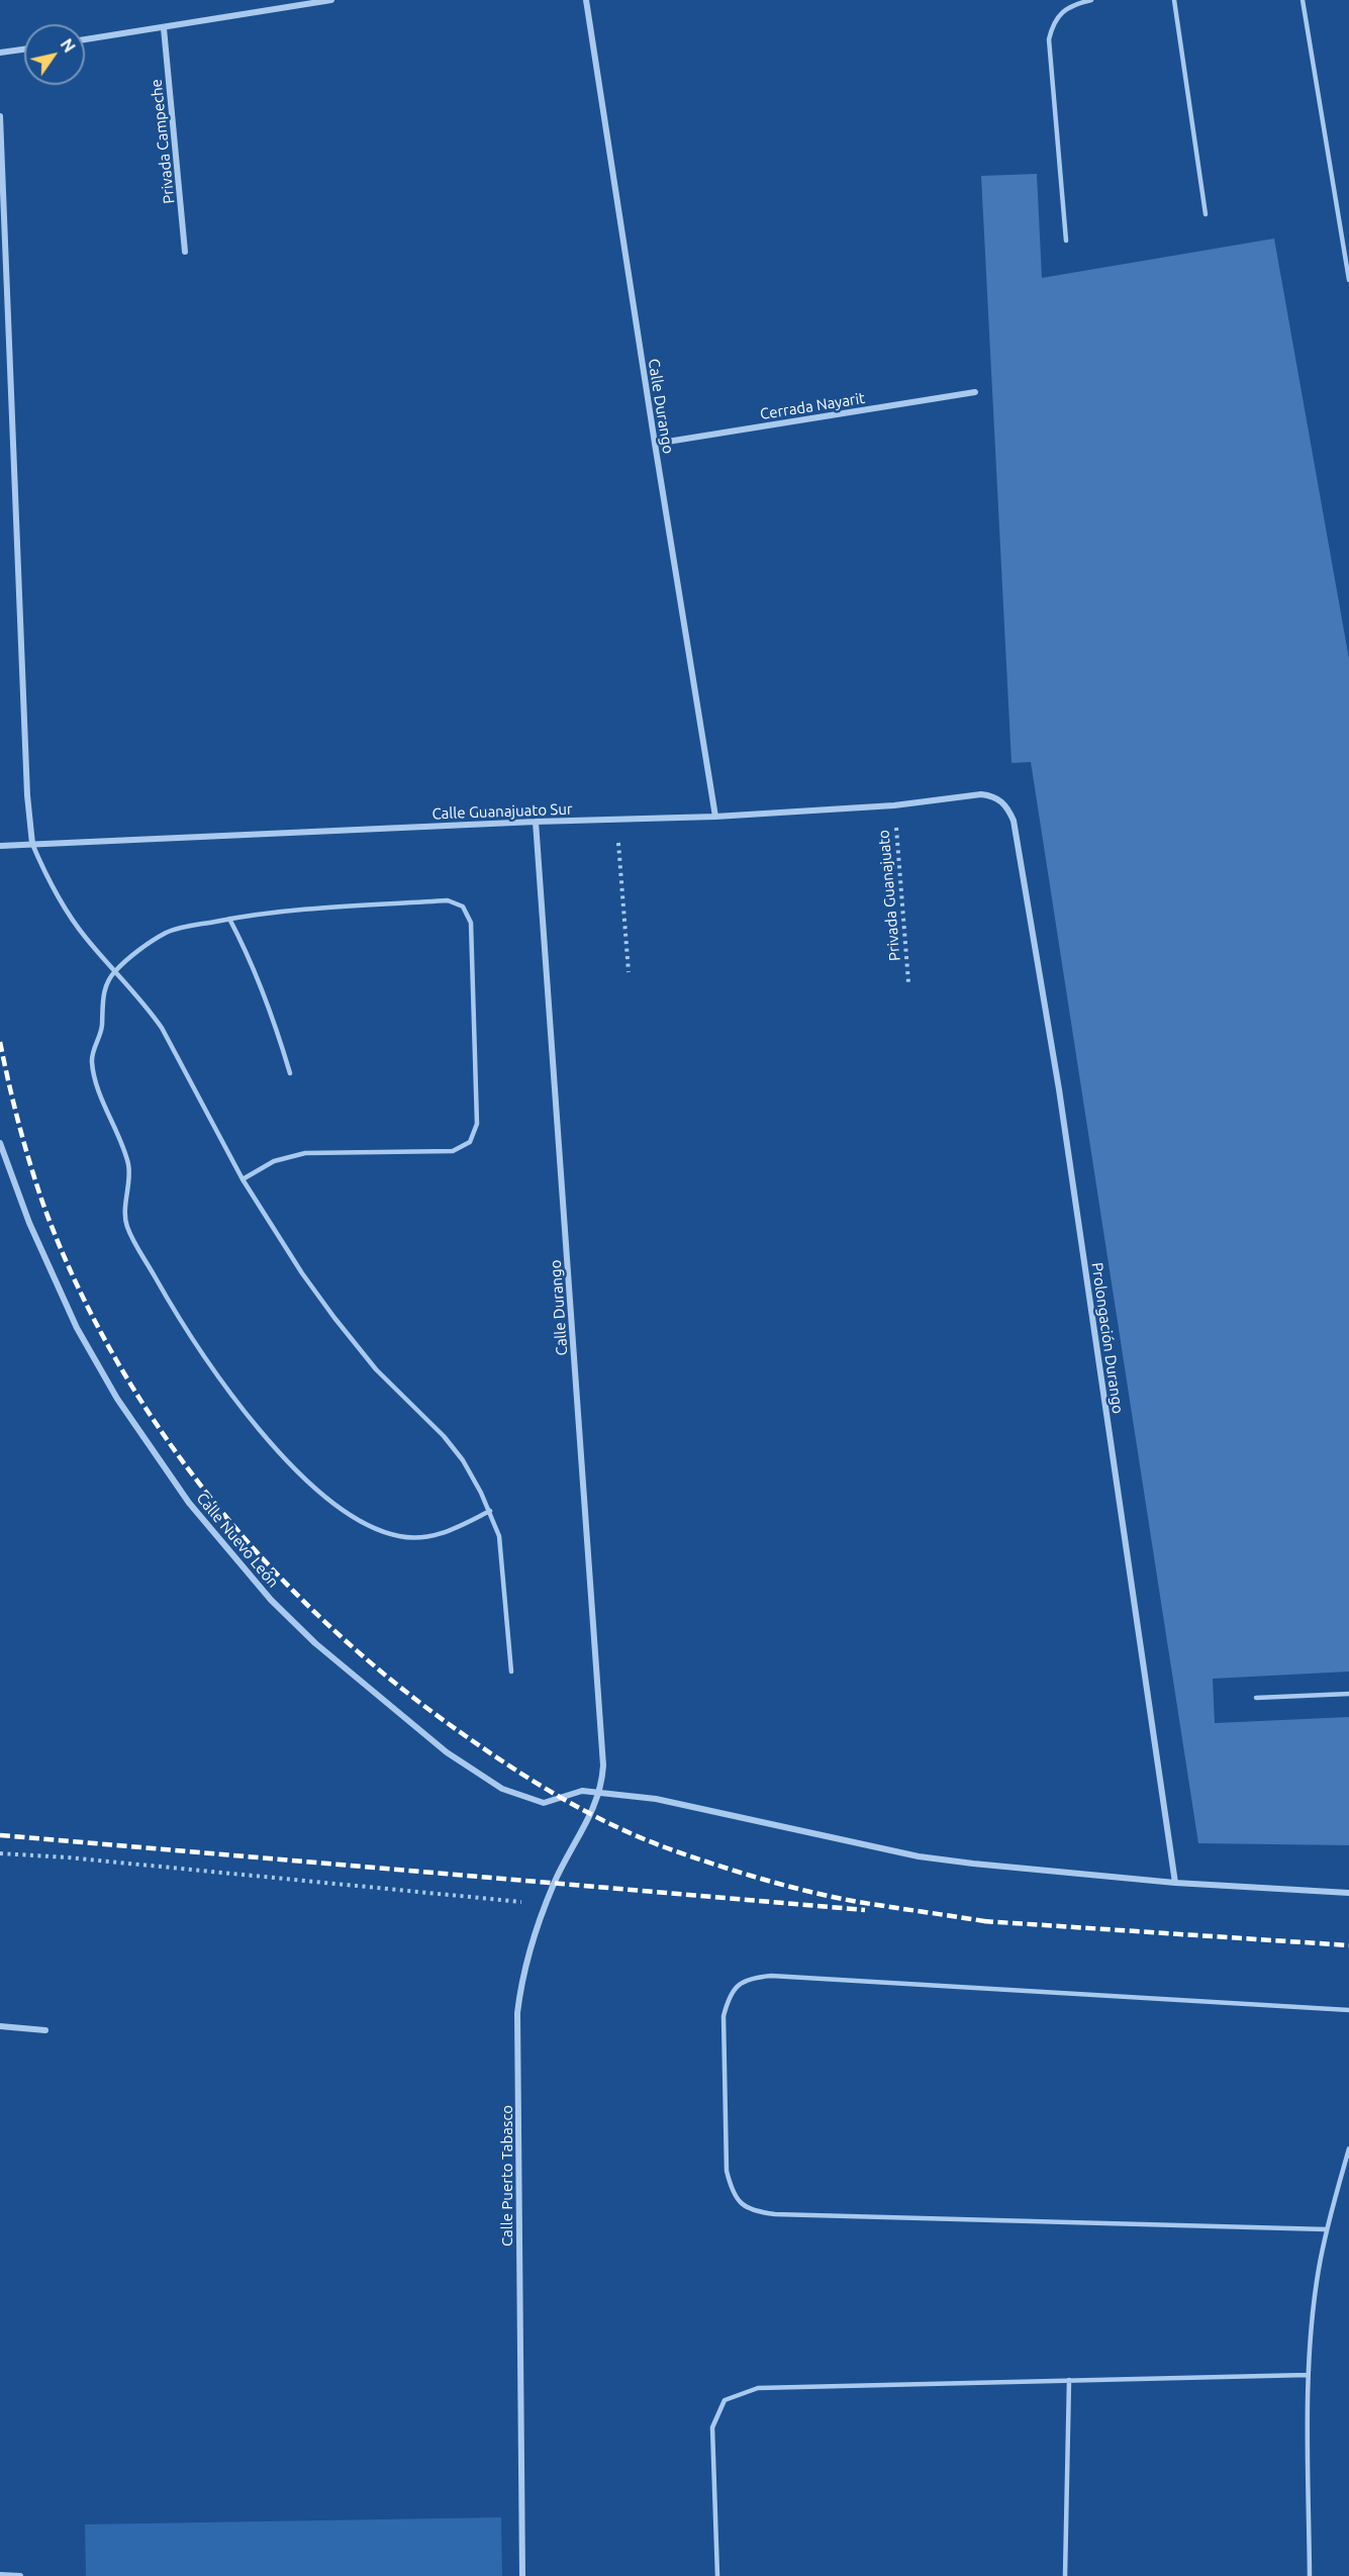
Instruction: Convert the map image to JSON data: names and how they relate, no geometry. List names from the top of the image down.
{
  "streets": {
    "street": [
      "Privada Campeche",
      "Calle Durango",
      "Cerrada Nayarit",
      "Calle Guanajuato Sur",
      "Prolongación Durango",
      "Calle Nuevo León",
      "Calle Puerto Tabasco"
    ],
    "path": ["Privada Guanajuato"]
  },
  "crossings": [
    ["Calle Durango", "Cerrada Nayarit"],
    ["Calle Durango", "Calle Guanajuato Sur"],
    ["Calle Durango", "Calle Nuevo León"],
    ["Calle Durango", "Calle Puerto Tabasco"],
    ["Calle Guanajuato Sur", "Privada Guanajuato"],
    ["Calle Guanajuato Sur", "Prolongación Durango"],
    ["Prolongación Durango", "Calle Nuevo León"],
    ["Calle Nuevo León", "Calle Puerto Tabasco"]
  ],
  "north": "top right"
}
